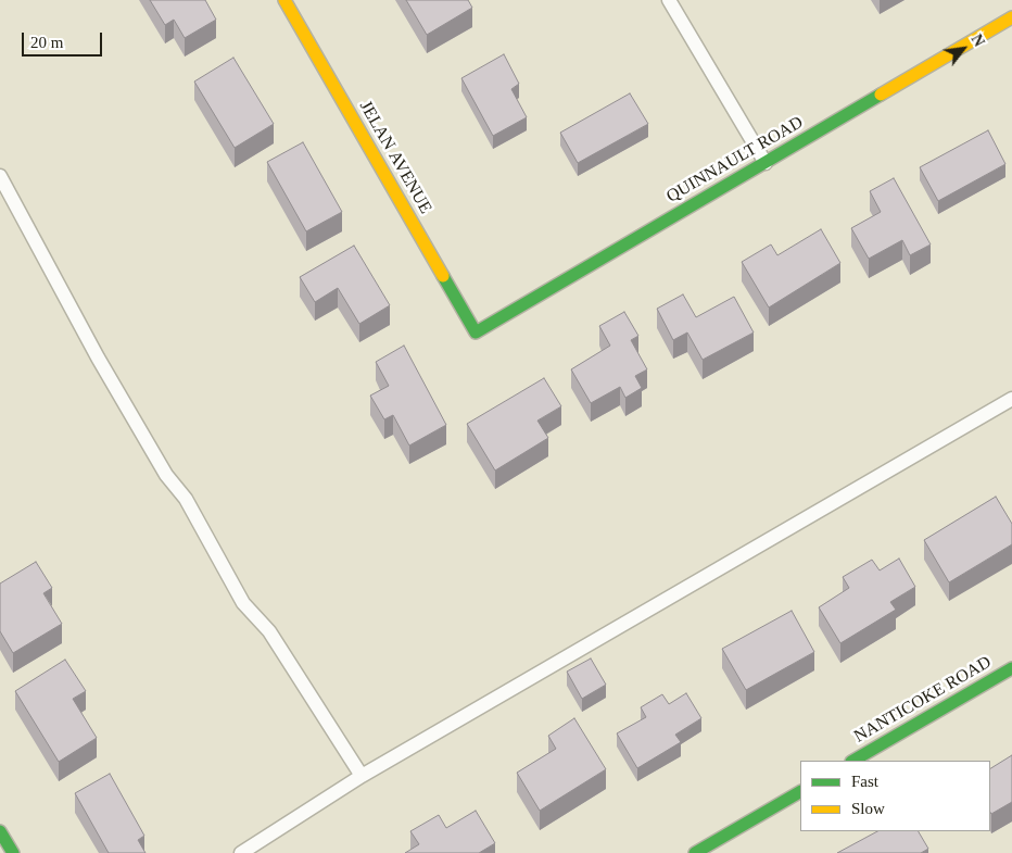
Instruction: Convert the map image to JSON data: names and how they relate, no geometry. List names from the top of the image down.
{
  "streets": {
    "street": ["JELAN AVENUE", "QUINNAULT ROAD", "NANTICOKE ROAD"]
  },
  "crossings": [
    ["JELAN AVENUE", "QUINNAULT ROAD"]
  ],
  "legend": ["Fast", "Slow"],
  "scale_bar": "20 m",
  "north": "top right"
}
